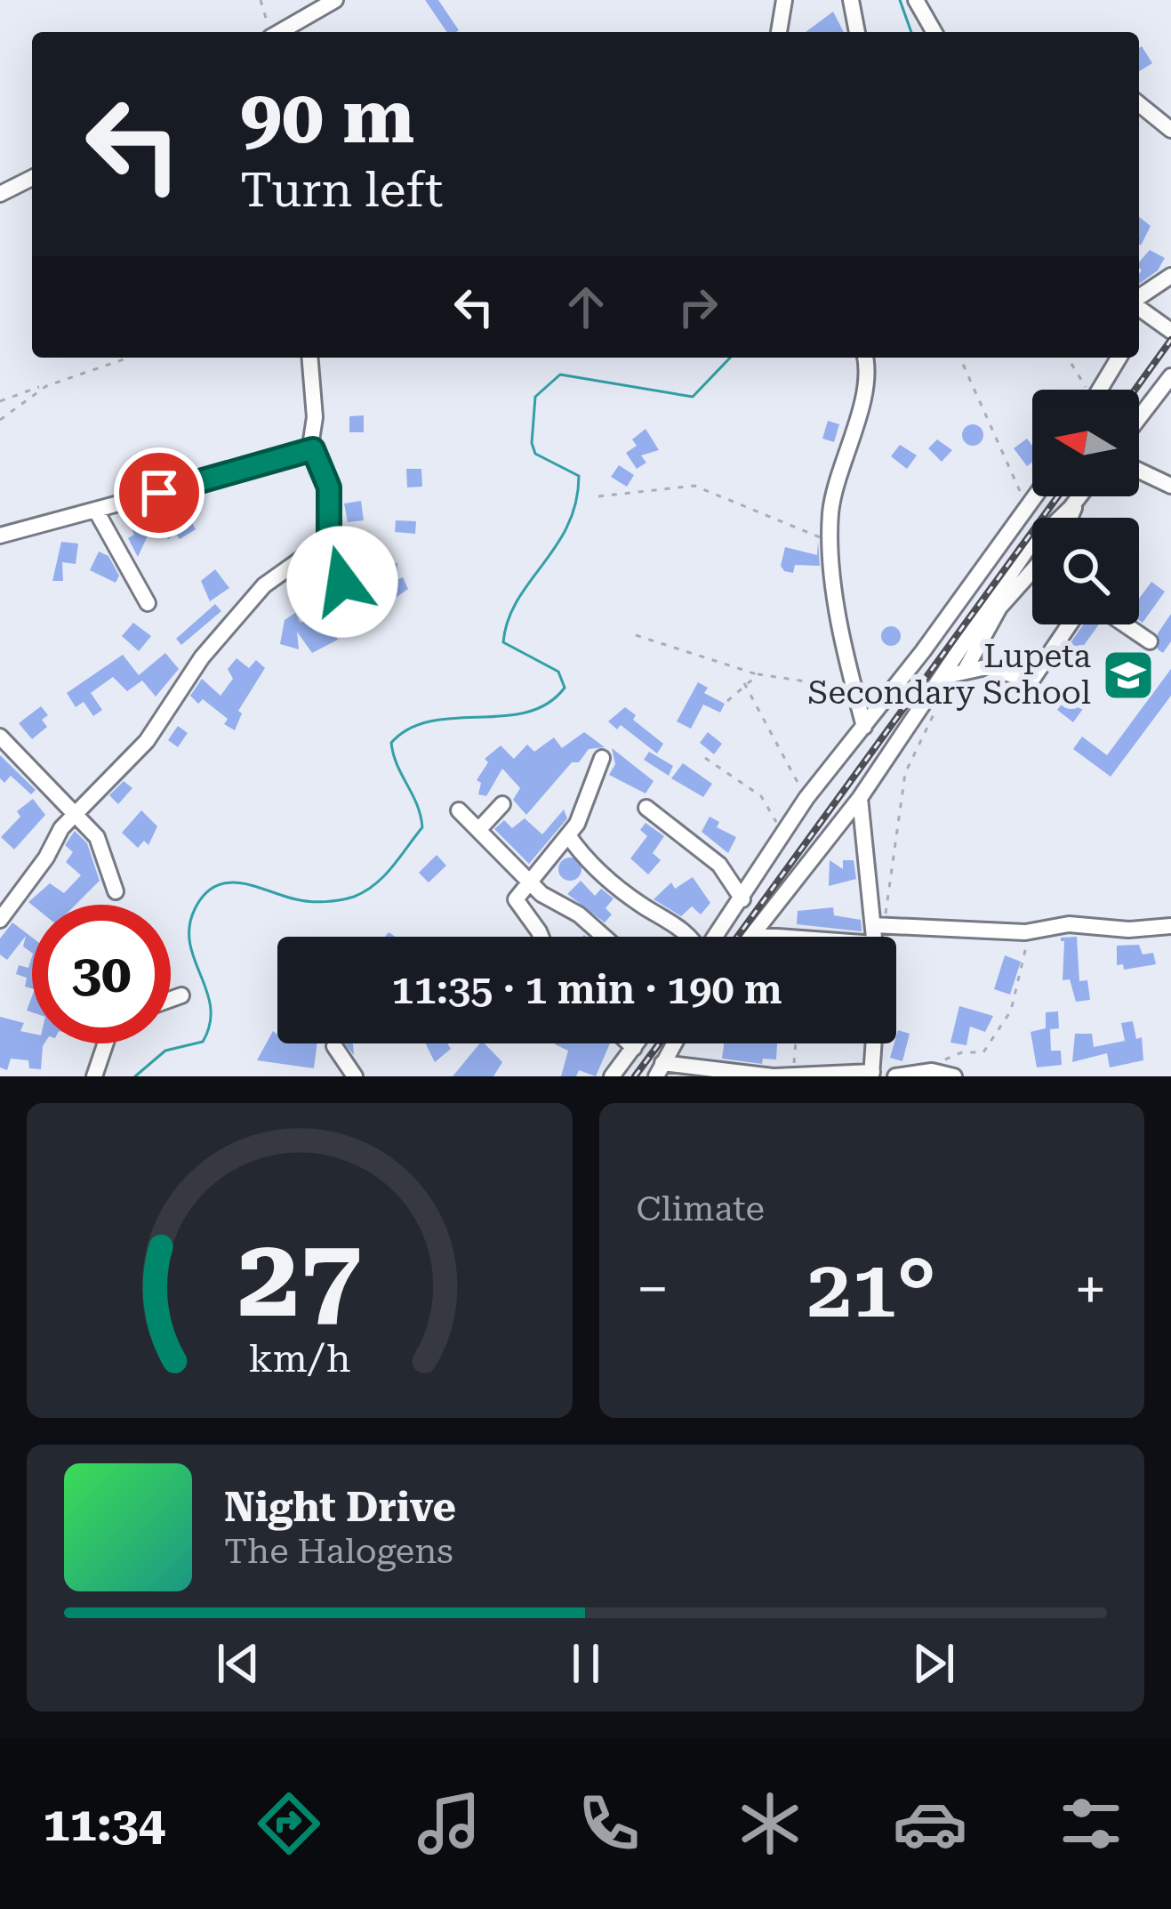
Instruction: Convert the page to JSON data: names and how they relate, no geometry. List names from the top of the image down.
{
  "places": {
    "school or university": ["Lupeta Secondary School"]
  },
  "north": "left",
  "page": {
    "turn": ["90 m", "Turn left"],
    "limit": "30",
    "trip": "11:35 · 1 min · 190 m",
    "tile": "Climate",
    "heat": ["−", "21°", "+"],
    "song": ["Night Drive", "The Halogens"],
    "tabs": "11:34",
    "gauge": ["27", "km/h"]
  }
}
